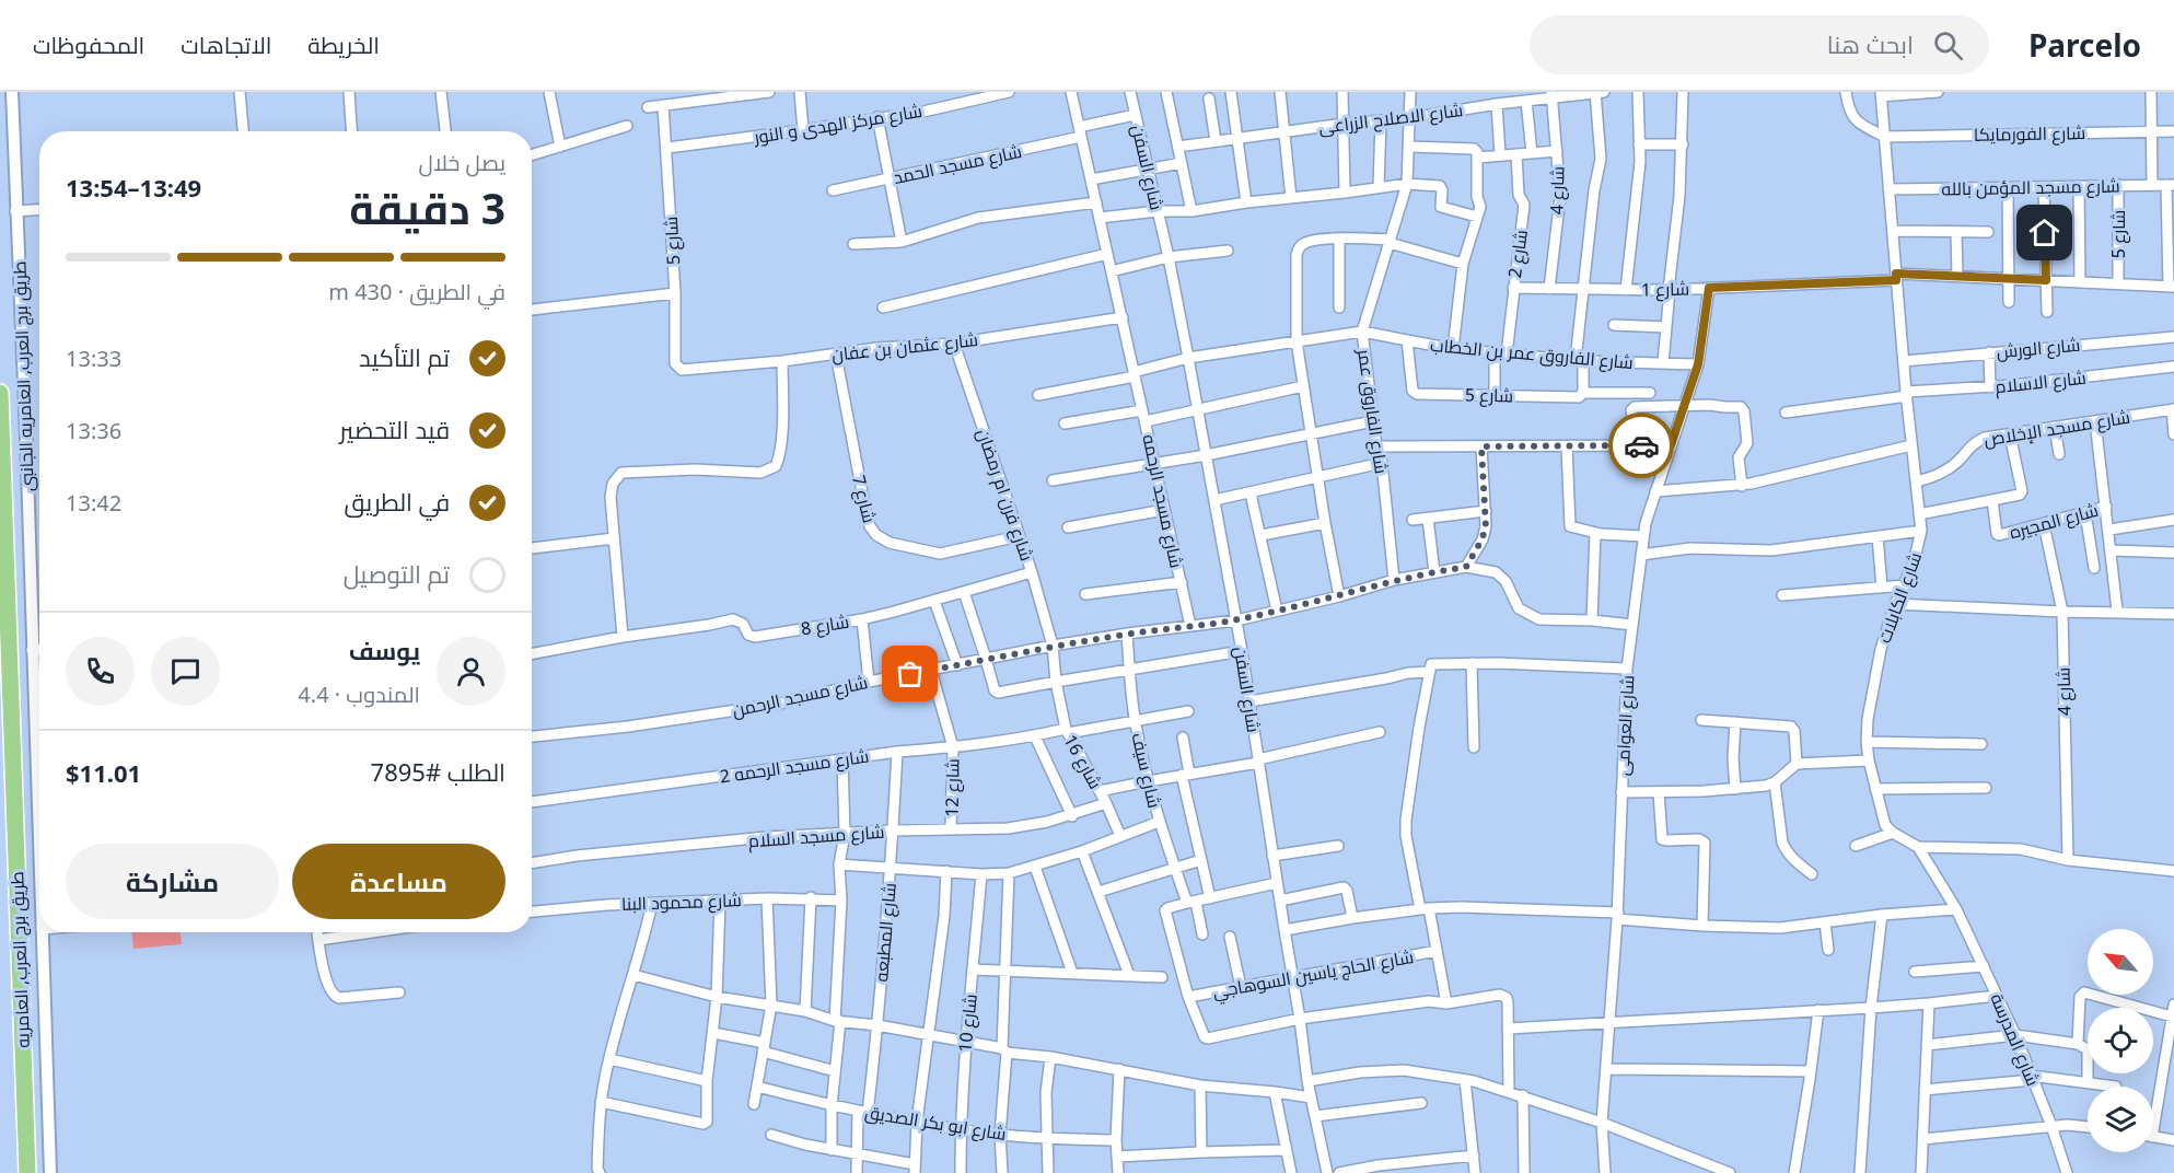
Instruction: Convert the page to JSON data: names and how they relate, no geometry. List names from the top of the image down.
{
  "streets": {
    "highway": ["طريق برج العرب, العامريه"],
    "street": [
      "شارع الاصلاح الزراعى",
      "شارع مركز الهدى و النور",
      "شارع الفورمايكا",
      "شارع مسجد الحمد",
      "شارع السفن",
      "شارع مسجد المؤمن بالله",
      "شارع 4",
      "شارع 5",
      "شارع 2",
      "شارع 1",
      "شارع عثمان بن عفان",
      "شارع الورش",
      "شارع الفاروق عمر بن الخطاب",
      "طريق برج العرب, العامريه الجانبي",
      "شارع الاسلام",
      "شارع الفاروق عمر",
      "شارع مسجد الإخلاص",
      "شارع فرن ام رمضان",
      "شارع 7",
      "شارع مسجد الرحمه",
      "شارع المجيره",
      "شارع الكابلات",
      "شارع 8",
      "شارع مسجد الرحمن",
      "شارع العوامى",
      "شارع 16",
      "شارع مسجد الرحمه 2",
      "شارع سيف",
      "شارع 12",
      "شارع مسجد السلام",
      "شارع محمود البنا",
      "شارع المطبعه",
      "شارع الحاج ياسين السوهاجي",
      "شارع 10",
      "شارع المدرسة",
      "شارع ابو بكر الصديق"
    ]
  },
  "crossings": [
    ["شارع الاصلاح الزراعى", "شارع 4"],
    ["شارع الاصلاح الزراعى", "شارع الفاروق عمر"],
    ["شارع مركز الهدى و النور", "شارع 5"],
    ["شارع الفورمايكا", "شارع الكابلات"],
    ["شارع مسجد الحمد", "شارع السفن"],
    ["شارع مسجد الحمد", "شارع مسجد الرحمه"],
    ["شارع السفن", "شارع الفاروق عمر بن الخطاب"],
    ["شارع السفن", "شارع مسجد الرحمن"],
    ["شارع السفن", "شارع الحاج ياسين السوهاجي"],
    ["شارع مسجد المؤمن بالله", "شارع 5"],
    ["شارع مسجد المؤمن بالله", "شارع الكابلات"],
    ["شارع 4", "شارع 1"],
    ["شارع 4", "شارع المجيره"],
    ["شارع 5", "شارع 1"],
    ["شارع 5", "شارع عثمان بن عفان"],
    ["شارع 5", "شارع الفاروق عمر بن الخطاب"],
    ["شارع 2", "شارع 1"],
    ["شارع 2", "شارع الفاروق عمر بن الخطاب"],
    ["شارع 1", "شارع الكابلات"],
    ["شارع 1", "شارع العوامى"],
    ["شارع عثمان بن عفان", "شارع فرن ام رمضان"],
    ["شارع عثمان بن عفان", "شارع 7"],
    ["شارع عثمان بن عفان", "شارع مسجد الرحمه"],
    ["شارع الورش", "شارع الكابلات"],
    ["شارع الفاروق عمر بن الخطاب", "شارع الفاروق عمر"],
    ["شارع الفاروق عمر بن الخطاب", "شارع مسجد الرحمه"],
    ["شارع الفاروق عمر بن الخطاب", "شارع العوامى"],
    ["شارع الاسلام", "شارع الكابلات"],
    ["شارع الفاروق عمر", "شارع مسجد الرحمن"],
    ["شارع مسجد الإخلاص", "شارع الكابلات"],
    ["شارع فرن ام رمضان", "شارع 7"],
    ["شارع فرن ام رمضان", "شارع 8"],
    ["شارع فرن ام رمضان", "شارع مسجد الرحمن"],
    ["شارع فرن ام رمضان", "شارع 16"],
    ["شارع مسجد الرحمه", "شارع مسجد الرحمن"],
    ["شارع مسجد الرحمن", "شارع العوامى"],
    ["شارع مسجد الرحمن", "شارع 16"],
    ["شارع مسجد الرحمن", "شارع سيف"],
    ["شارع مسجد الرحمن", "شارع 12"],
    ["شارع 16", "شارع مسجد الرحمه 2"],
    ["شارع 16", "شارع مسجد السلام"],
    ["شارع مسجد الرحمه 2", "شارع 12"],
    ["شارع مسجد الرحمه 2", "شارع المطبعه"],
    ["شارع 12", "شارع مسجد السلام"],
    ["شارع مسجد السلام", "شارع المطبعه"],
    ["شارع المطبعه", "شارع ابو بكر الصديق"],
    ["شارع 10", "شارع ابو بكر الصديق"]
  ],
  "north": "top left",
  "page": {
    "header": "Parcelo",
    "search": "ابحث هنا",
    "nav": ["الخريطة", "الاتجاهات", "المحفوظات"],
    "heading": ["3 دقيقة", "يصل خلال", "13:49–13:54"],
    "panel": [
      "يوسف",
      "المندوب · 4.4",
      "الطلب #7895",
      "$11.01"
    ],
    "bar": "في الطريق · 430 m",
    "list": [
      ["تم التأكيد", "13:33"],
      ["قيد التحضير", "13:36"],
      ["في الطريق", "13:42"],
      "تم التوصيل"
    ],
    "buttons": ["مساعدة", "مشاركة"]
  }
}
